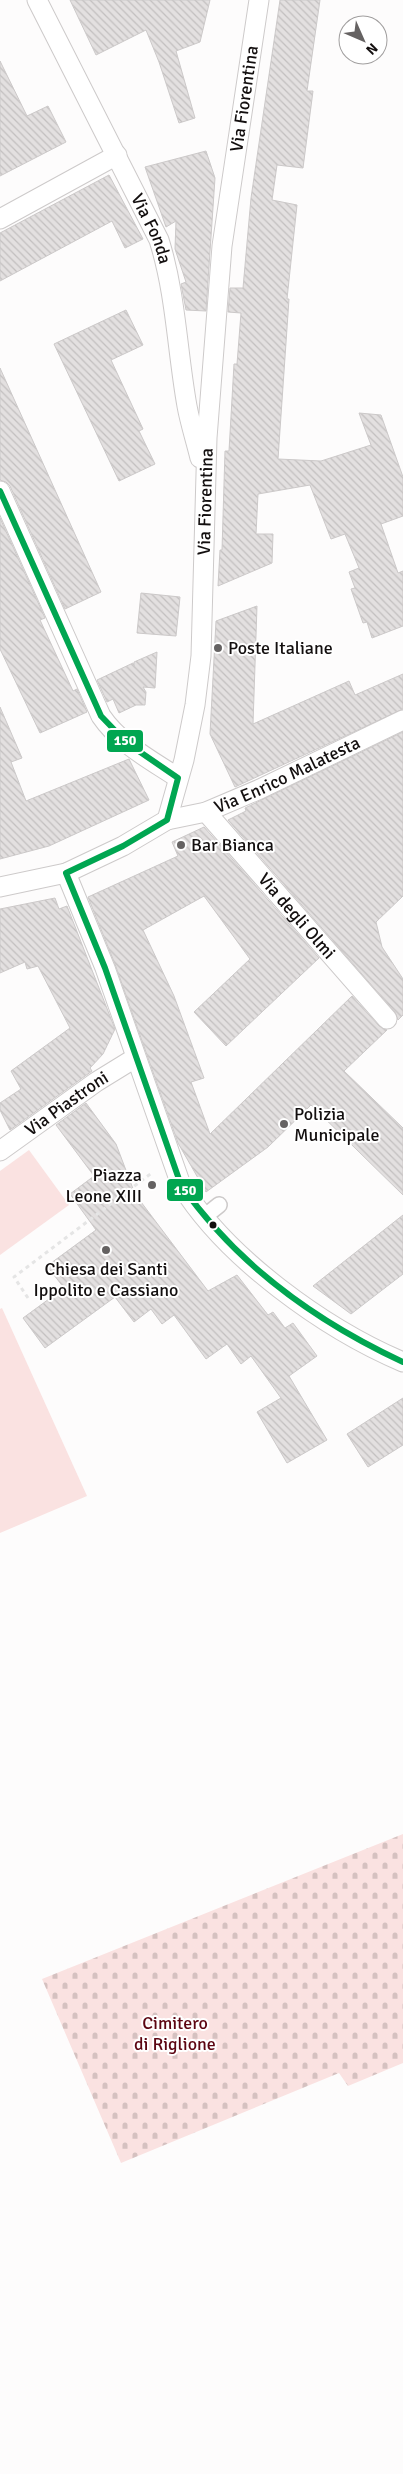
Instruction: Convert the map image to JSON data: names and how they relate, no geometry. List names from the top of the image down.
{
  "streets": {
    "street": [
      "Via Fiorentina",
      "Via Fonda",
      "Via Enrico Malatesta",
      "Via degli Olmi",
      "Via Piastroni"
    ]
  },
  "crossings": [
    ["Via Fiorentina", "Via Fonda"],
    ["Via Fiorentina", "Via Enrico Malatesta"],
    ["Via Enrico Malatesta", "Via degli Olmi"]
  ],
  "parks": ["Cimitero di Riglione"],
  "places": [
    "Poste Italiane",
    "Bar Bianca",
    "Polizia Municipale",
    "Piazza Leone XIII",
    "Chiesa dei Santi Ippolito e Cassiano"
  ],
  "lines": ["transit line 150"],
  "north": "bottom right"
}
